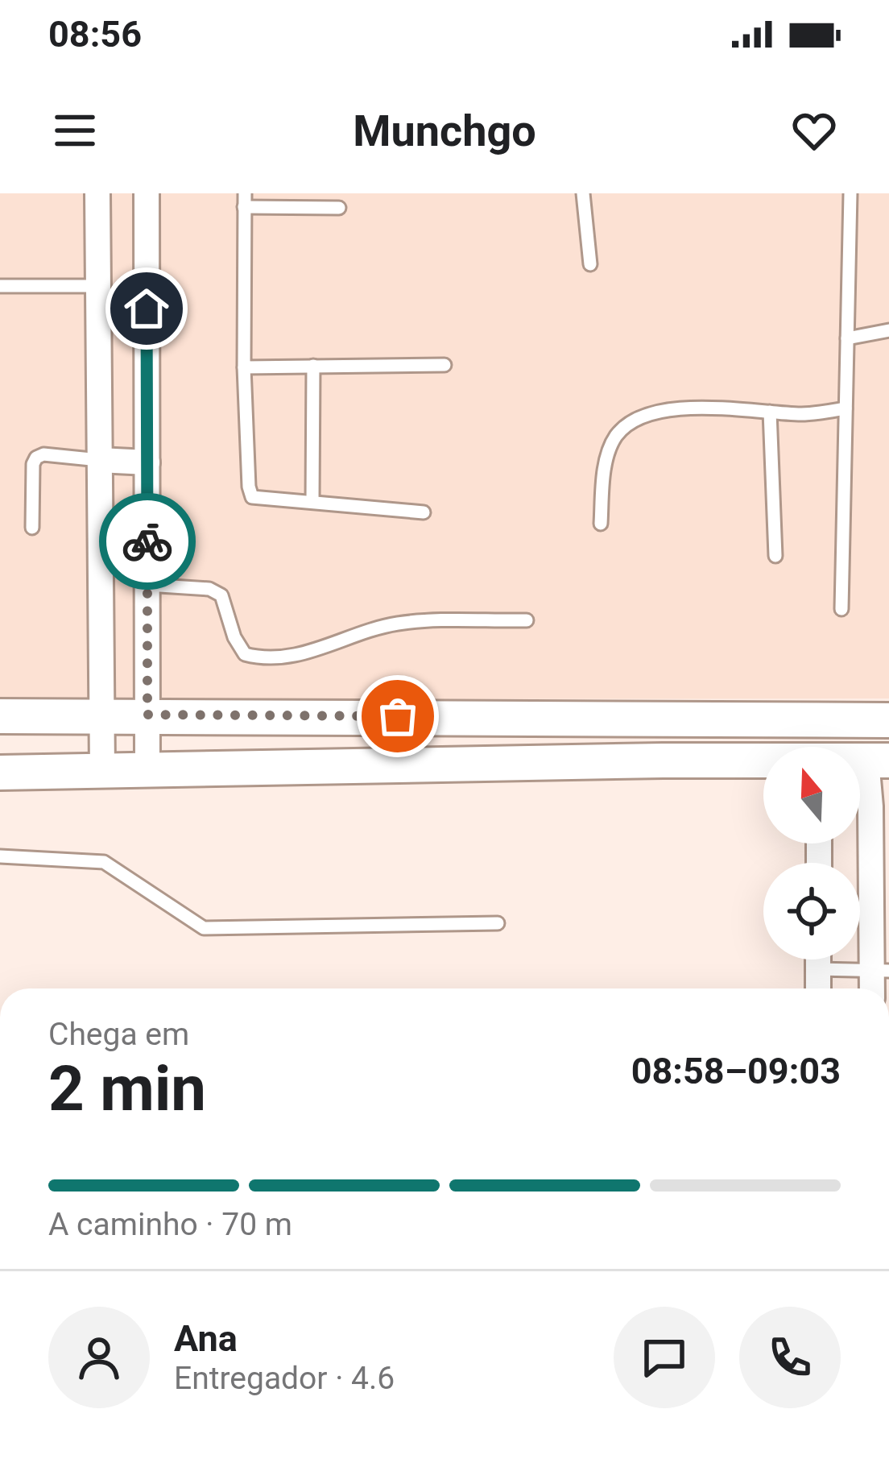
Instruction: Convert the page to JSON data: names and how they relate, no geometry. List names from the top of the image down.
{
  "north": "top",
  "page": {
    "status": "08:56",
    "header": "Munchgo",
    "heading": ["2 min", "Chega em", "08:58–09:03"],
    "panel": ["Ana", "Entregador · 4.6"],
    "bar": "A caminho · 70 m"
  }
}
